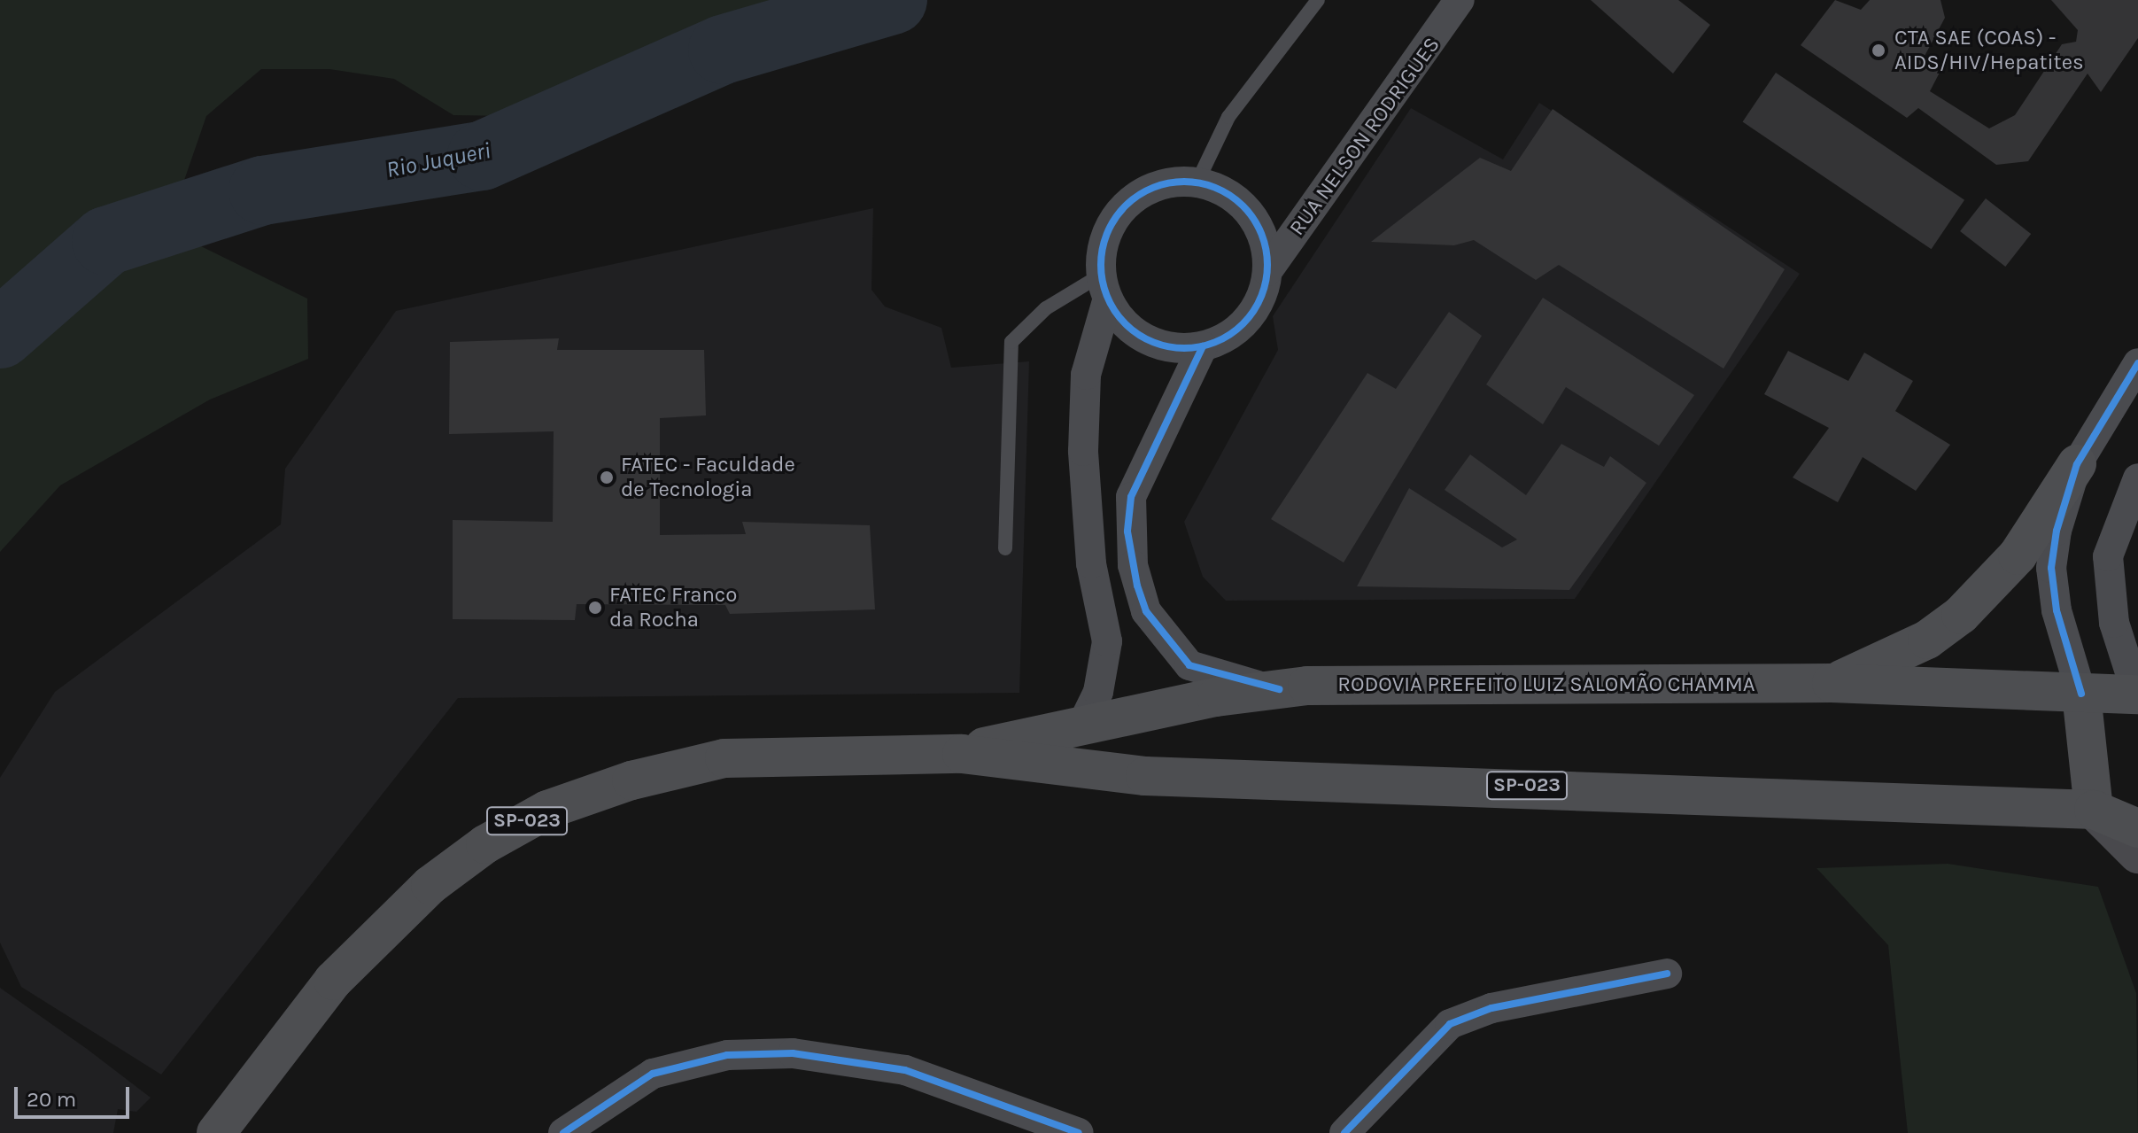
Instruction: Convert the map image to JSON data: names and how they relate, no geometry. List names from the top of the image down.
{
  "streets": {
    "main road": ["RODOVIA PREFEITO LUIZ SALOMÃO CHAMMA", "SP-023"],
    "street": ["RUA NELSON RODRIGUES"]
  },
  "water": ["Rio Juqueri"],
  "places": ["CTA SAE (COAS) - AIDS/HIV/Hepatites", "FATEC - Faculdade de Tecnologia", "FATEC Franco da Rocha"],
  "scale_bar": "20 m"
}
